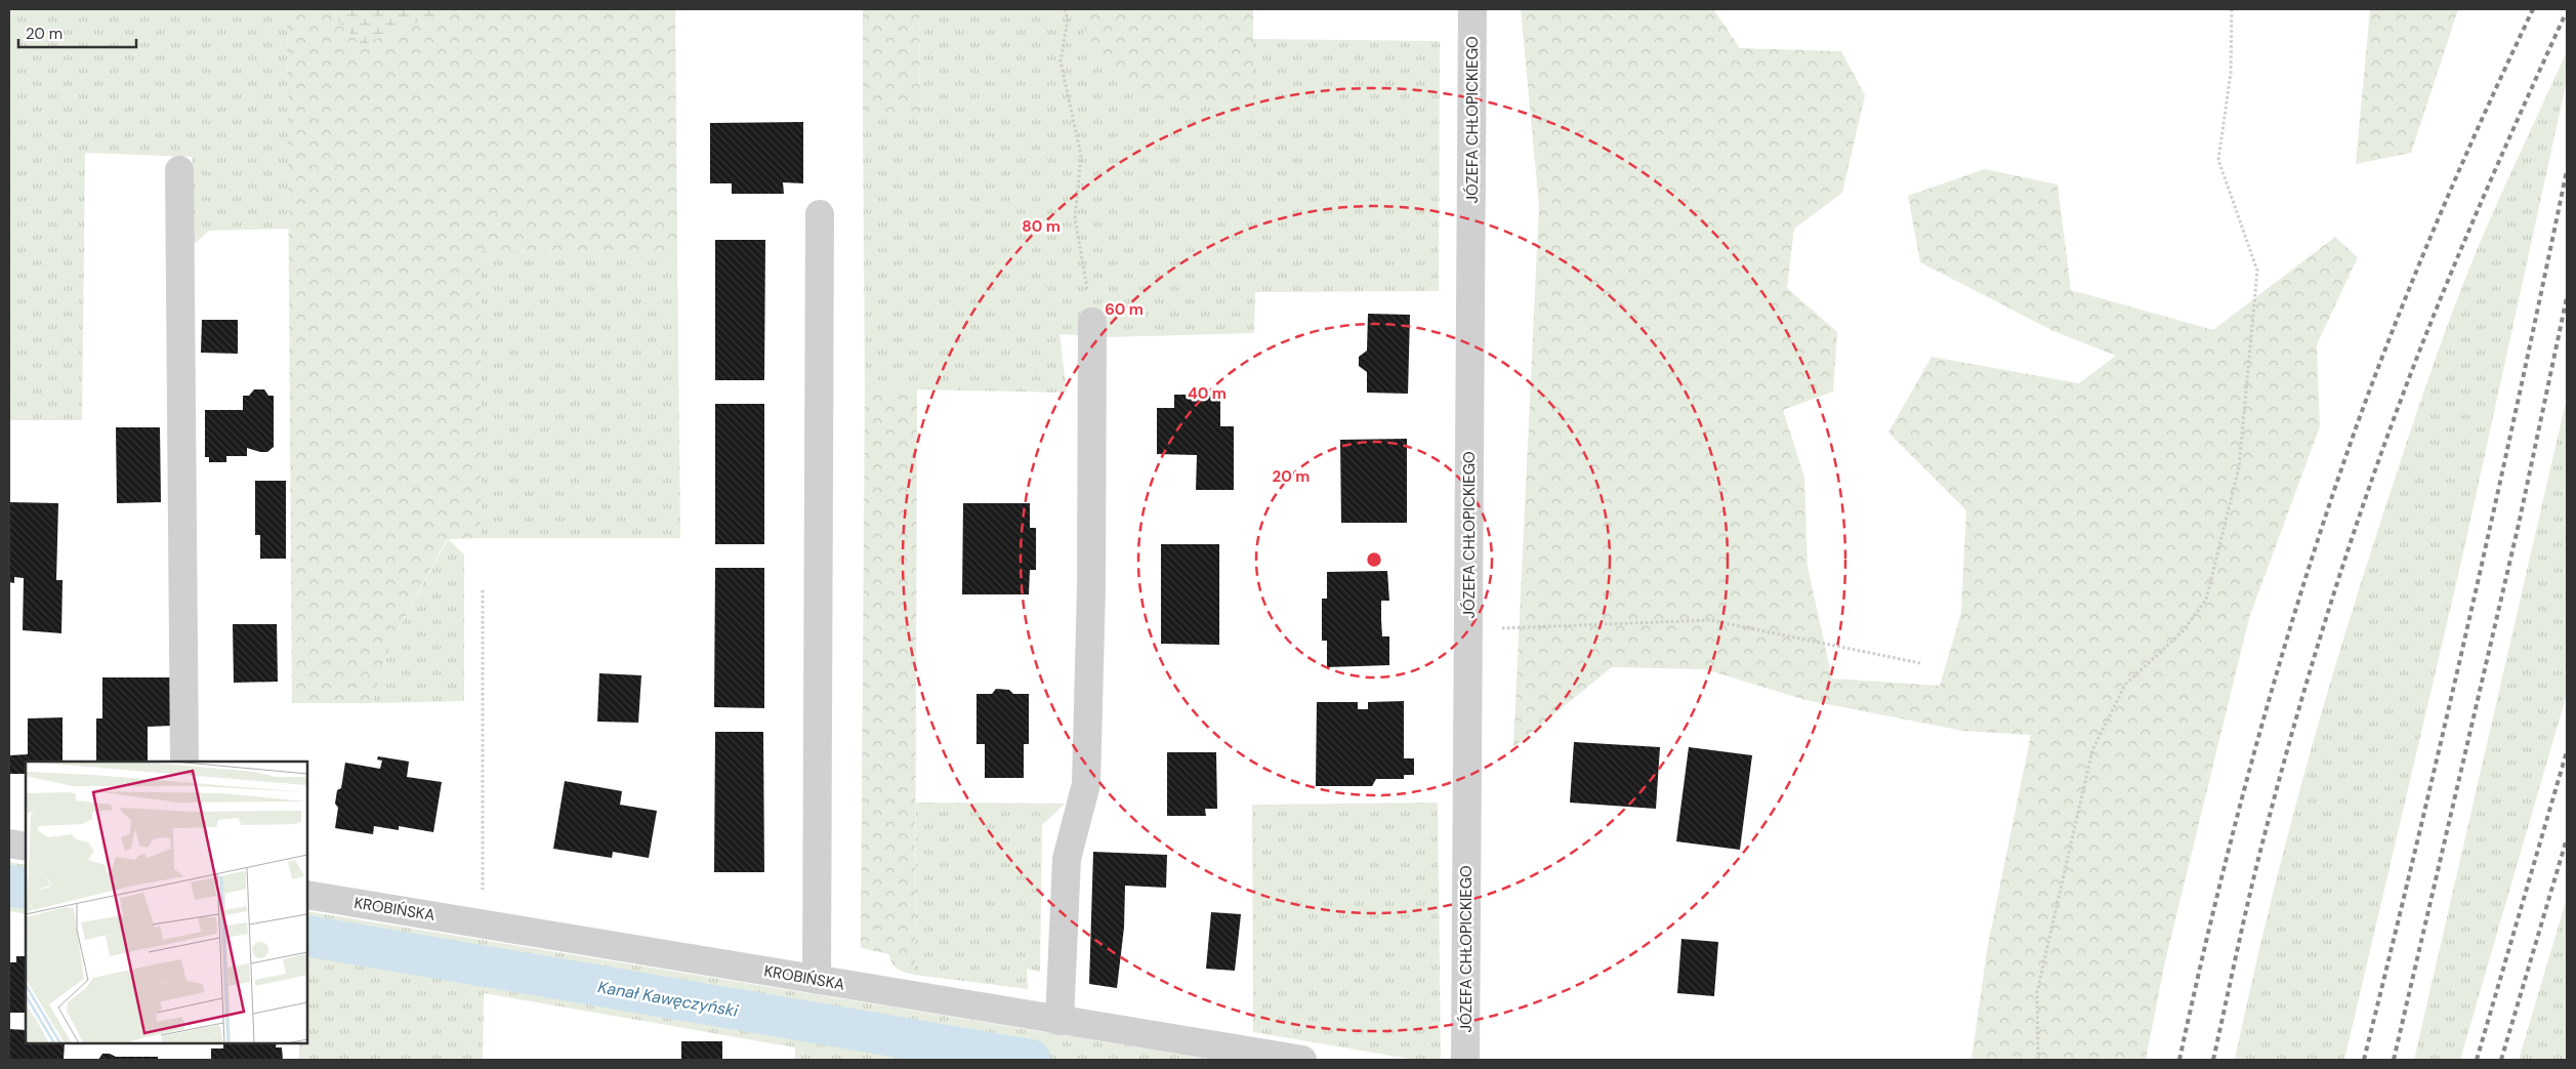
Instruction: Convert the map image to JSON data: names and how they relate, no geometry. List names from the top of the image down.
{
  "streets": {
    "street": ["JÓZEFA CHŁOPICKIEGO", "KROBIŃSKA"]
  },
  "water": ["Kanał Kawęczyński"],
  "scale_bar": "20 m",
  "rings": [
    "80 m",
    "60 m",
    "40 m",
    "20 m"
  ]
}
